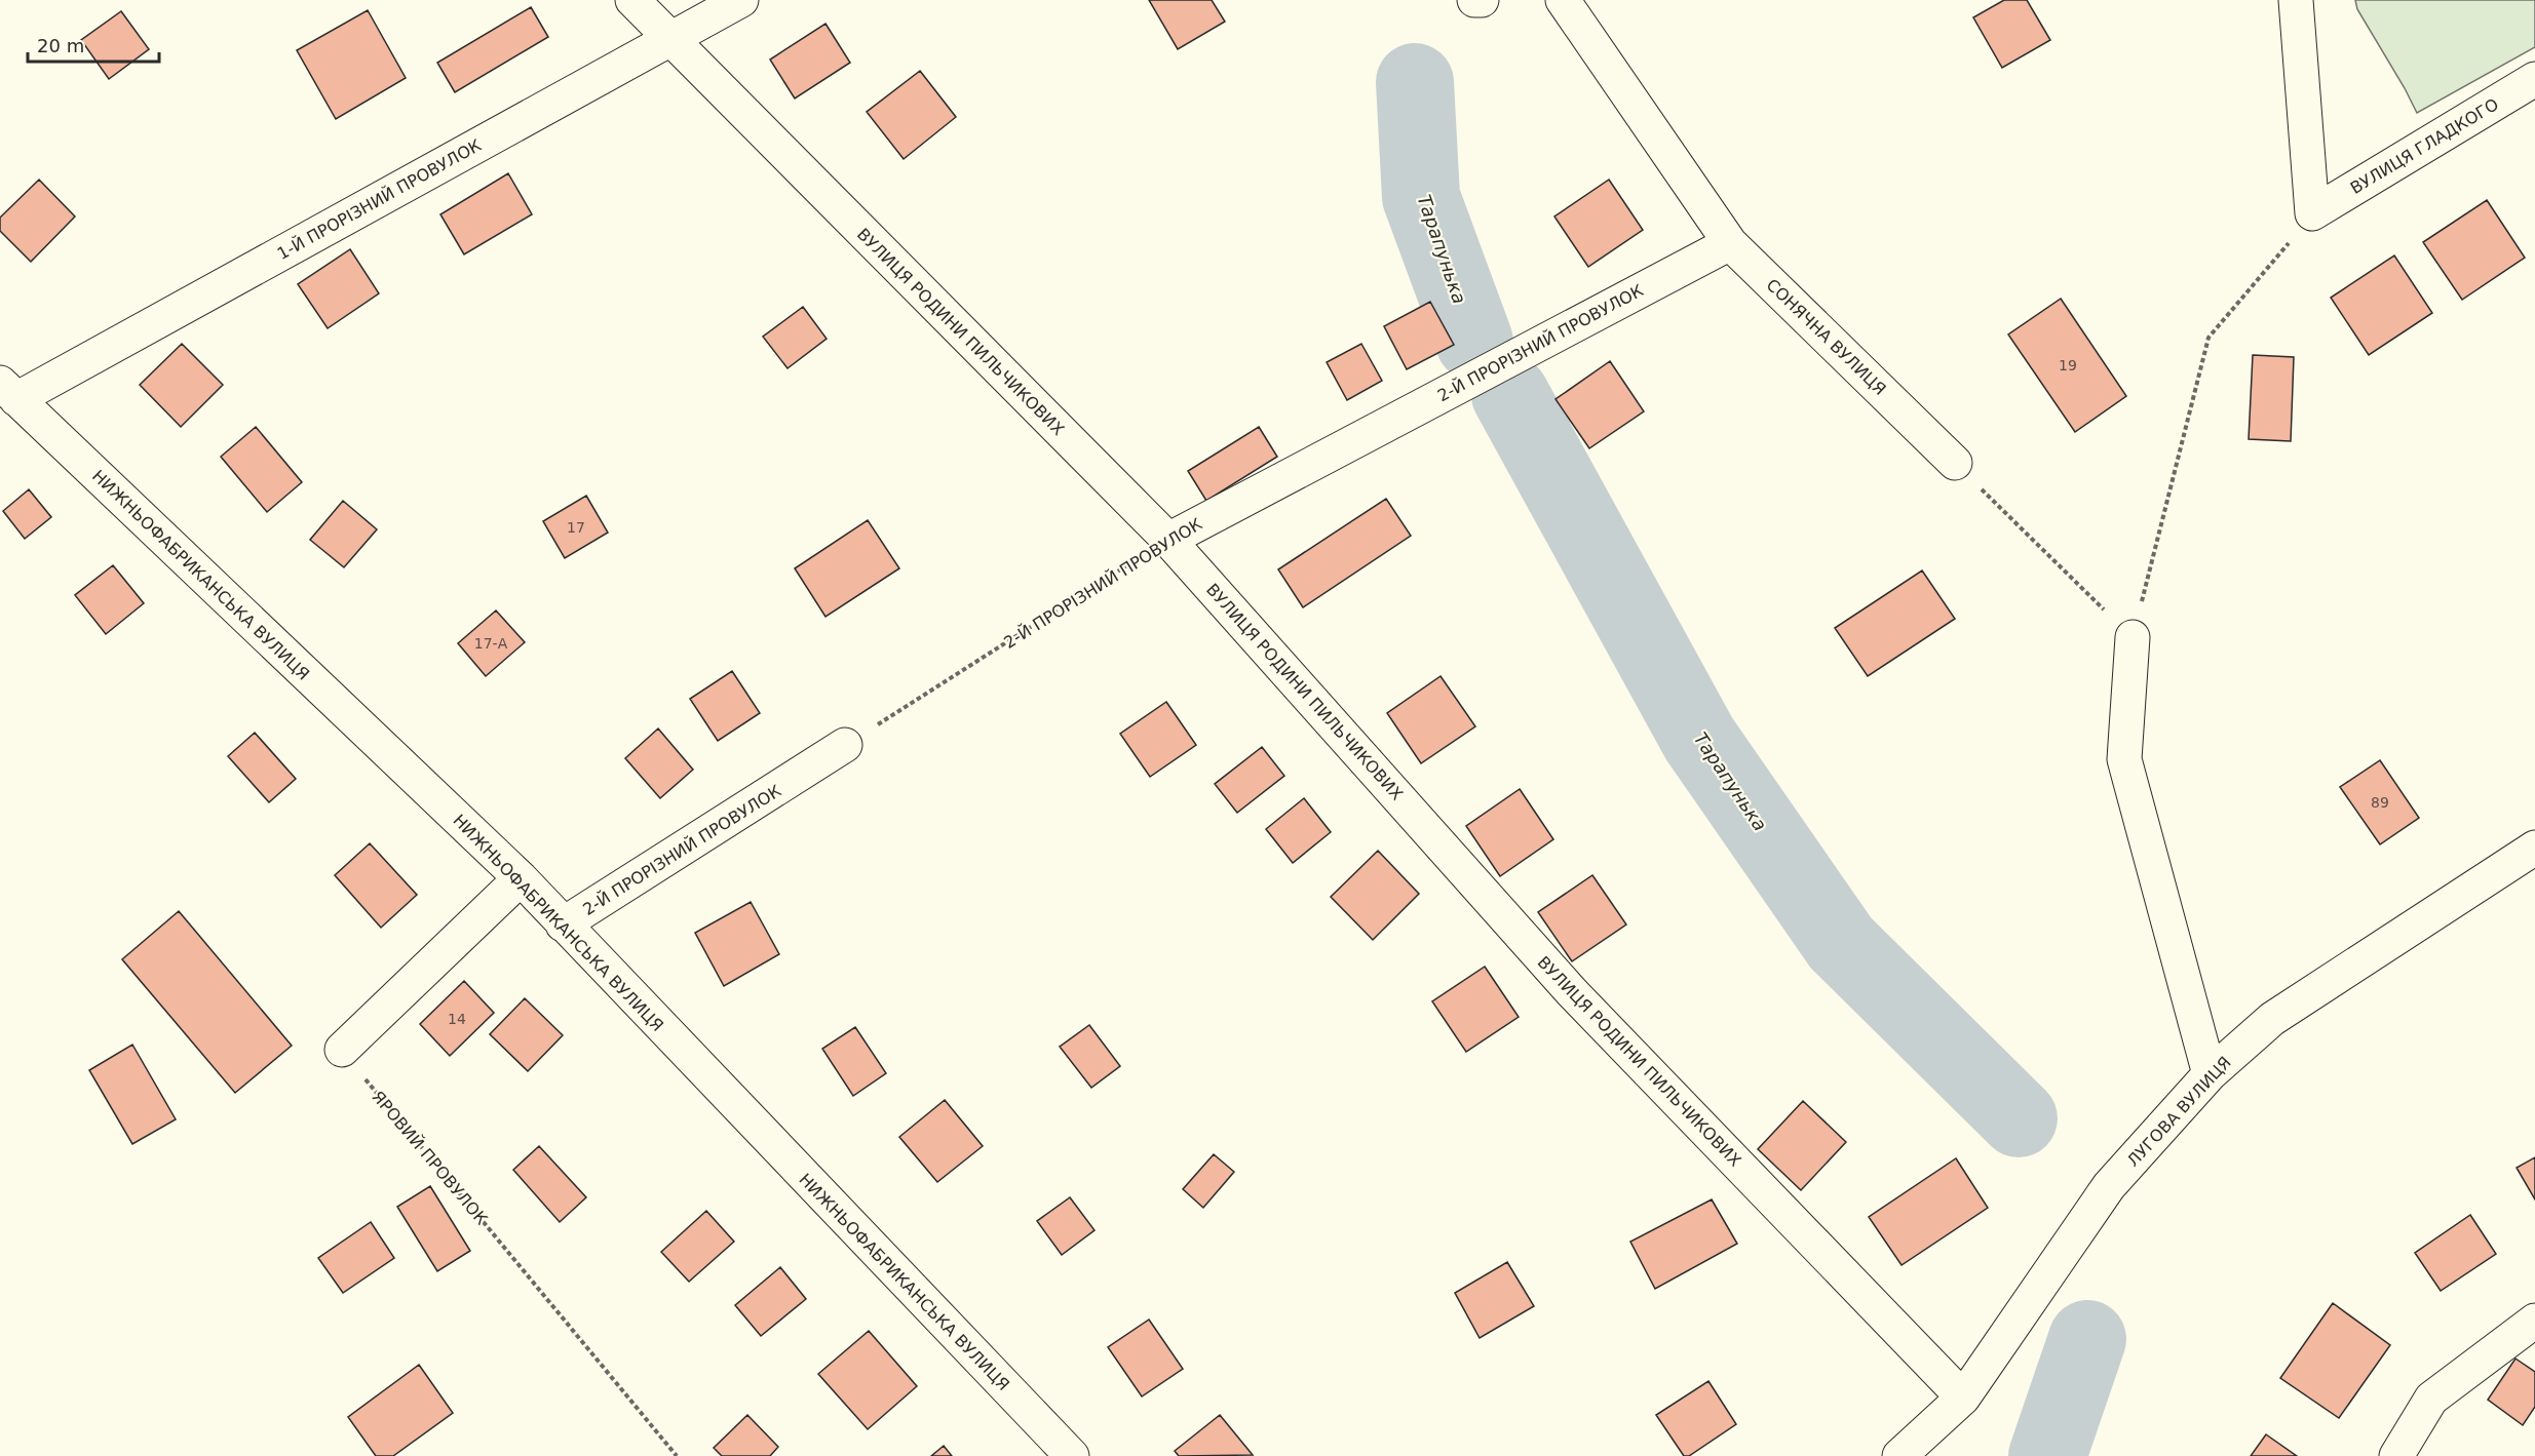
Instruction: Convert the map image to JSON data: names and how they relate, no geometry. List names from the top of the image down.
{
  "streets": {
    "street": [
      "ВУЛИЦЯ ГЛАДКОГО",
      "1-Й ПРОРІЗНИЙ ПРОВУЛОК",
      "ВУЛИЦЯ РОДИНИ ПИЛЬЧИКОВИХ",
      "СОНЯЧНА ВУЛИЦЯ",
      "2-Й ПРОРІЗНИЙ ПРОВУЛОК",
      "НИЖНЬОФАБРИКАНСЬКА ВУЛИЦЯ",
      "ЛУГОВА ВУЛИЦЯ"
    ],
    "path": ["ЯРОВИЙ ПРОВУЛОК"]
  },
  "crossings": [
    ["1-Й ПРОРІЗНИЙ ПРОВУЛОК", "ВУЛИЦЯ РОДИНИ ПИЛЬЧИКОВИХ"],
    ["1-Й ПРОРІЗНИЙ ПРОВУЛОК", "НИЖНЬОФАБРИКАНСЬКА ВУЛИЦЯ"],
    ["ВУЛИЦЯ РОДИНИ ПИЛЬЧИКОВИХ", "2-Й ПРОРІЗНИЙ ПРОВУЛОК"],
    ["ВУЛИЦЯ РОДИНИ ПИЛЬЧИКОВИХ", "ЛУГОВА ВУЛИЦЯ"],
    ["СОНЯЧНА ВУЛИЦЯ", "2-Й ПРОРІЗНИЙ ПРОВУЛОК"],
    ["2-Й ПРОРІЗНИЙ ПРОВУЛОК", "НИЖНЬОФАБРИКАНСЬКА ВУЛИЦЯ"]
  ],
  "water": ["Тарапунька"],
  "house_numbers": [
    "19",
    "17",
    "17-А",
    "89",
    "14"
  ],
  "scale_bar": "20 m"
}
